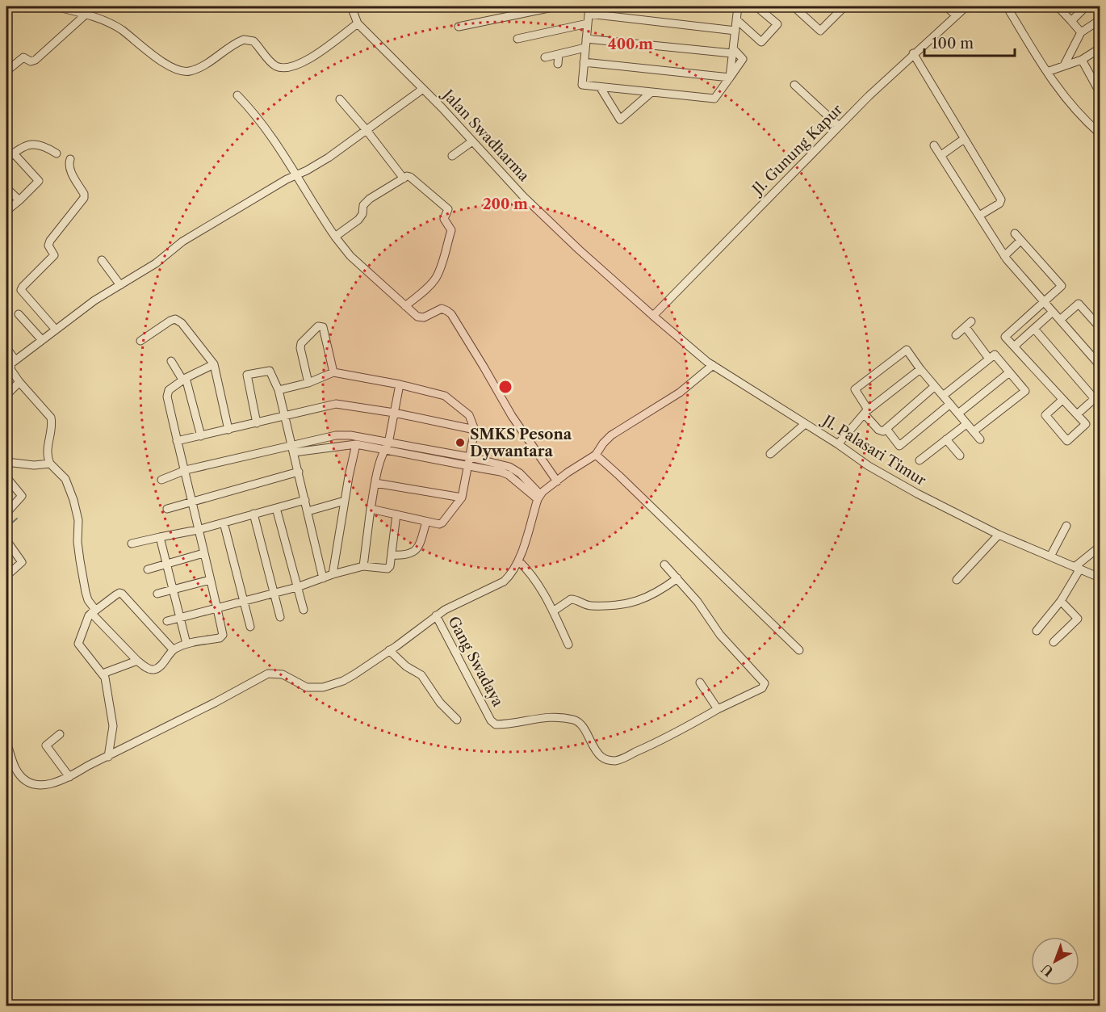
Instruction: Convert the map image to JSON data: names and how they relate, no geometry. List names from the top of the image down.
{
  "streets": {
    "street": [
      "Jalan Swadharma",
      "Jl. Gunung Kapur",
      "Jl. Palasari Timur",
      "Gang Swadaya"
    ]
  },
  "crossings": [
    ["Jalan Swadharma", "Jl. Gunung Kapur"],
    ["Jalan Swadharma", "Jl. Palasari Timur"],
    ["Jl. Gunung Kapur", "Jl. Palasari Timur"]
  ],
  "places": ["SMKS Pesona Dywantara"],
  "scale_bar": "100 m",
  "north": "bottom left",
  "rings": ["400 m", "200 m"]
}
